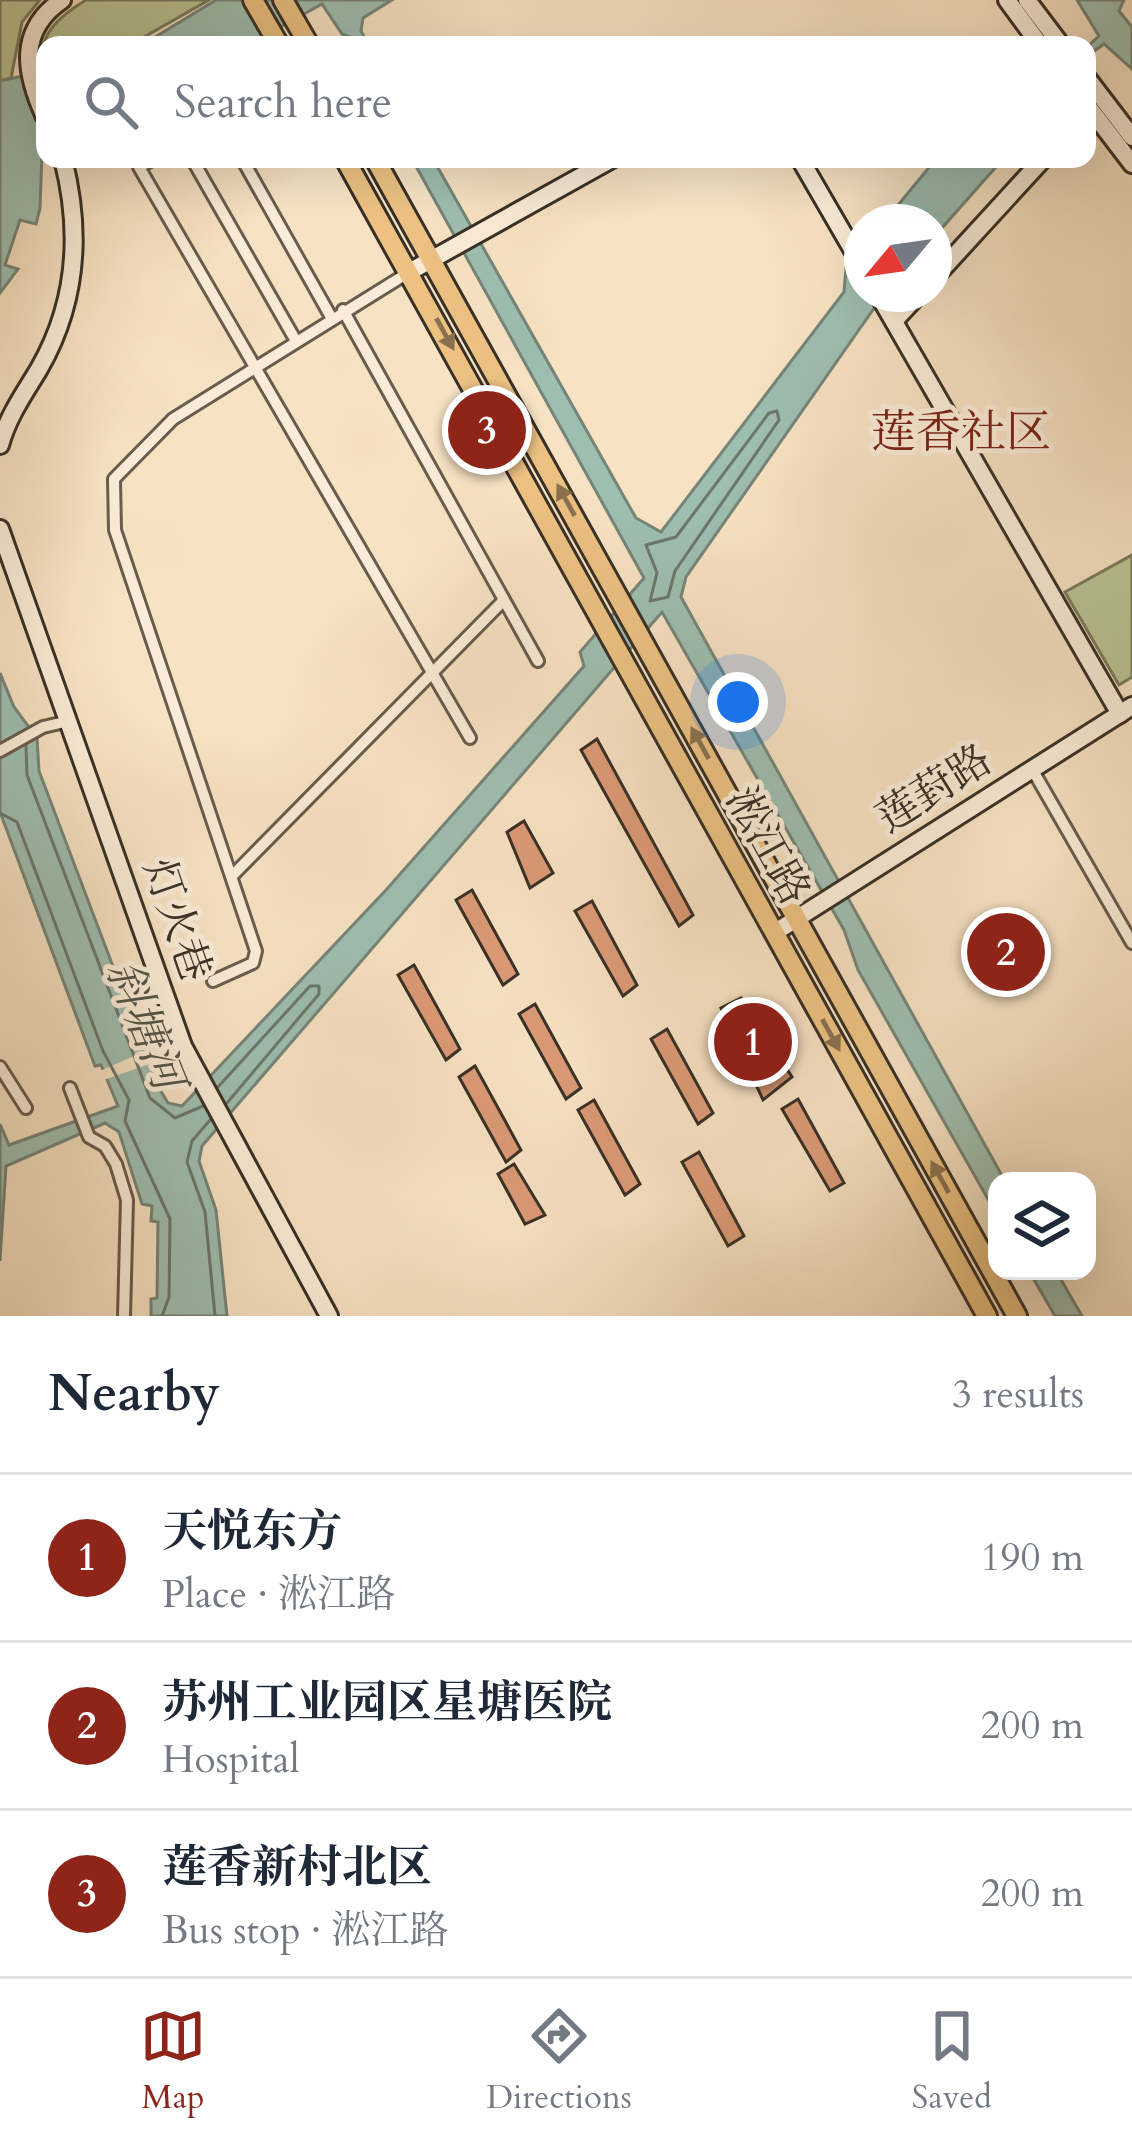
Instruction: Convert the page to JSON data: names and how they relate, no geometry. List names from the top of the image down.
{
  "streets": {
    "main road": ["淞江路"],
    "street": ["莲葑路", "灯火巷"]
  },
  "crossings": [
    ["莲葑路", "淞江路"]
  ],
  "districts": ["莲香社区"],
  "water": ["斜塘河"],
  "north": "bottom left",
  "page": {
    "search": "Search here",
    "pins": ["3", "2", "1"],
    "heading": ["Nearby", "3 results"],
    "list": [
      {
        "mark": "1",
        "name": "天悦东方",
        "note": "Place · 淞江路",
        "value": "190 m"
      },
      {
        "mark": "2",
        "name": "苏州工业园区星塘医院",
        "note": "Hospital",
        "value": "200 m"
      },
      {
        "mark": "3",
        "name": "莲香新村北区",
        "note": "Bus stop · 淞江路",
        "value": "200 m"
      }
    ],
    "nav": ["Map", "Directions", "Saved"]
  }
}
